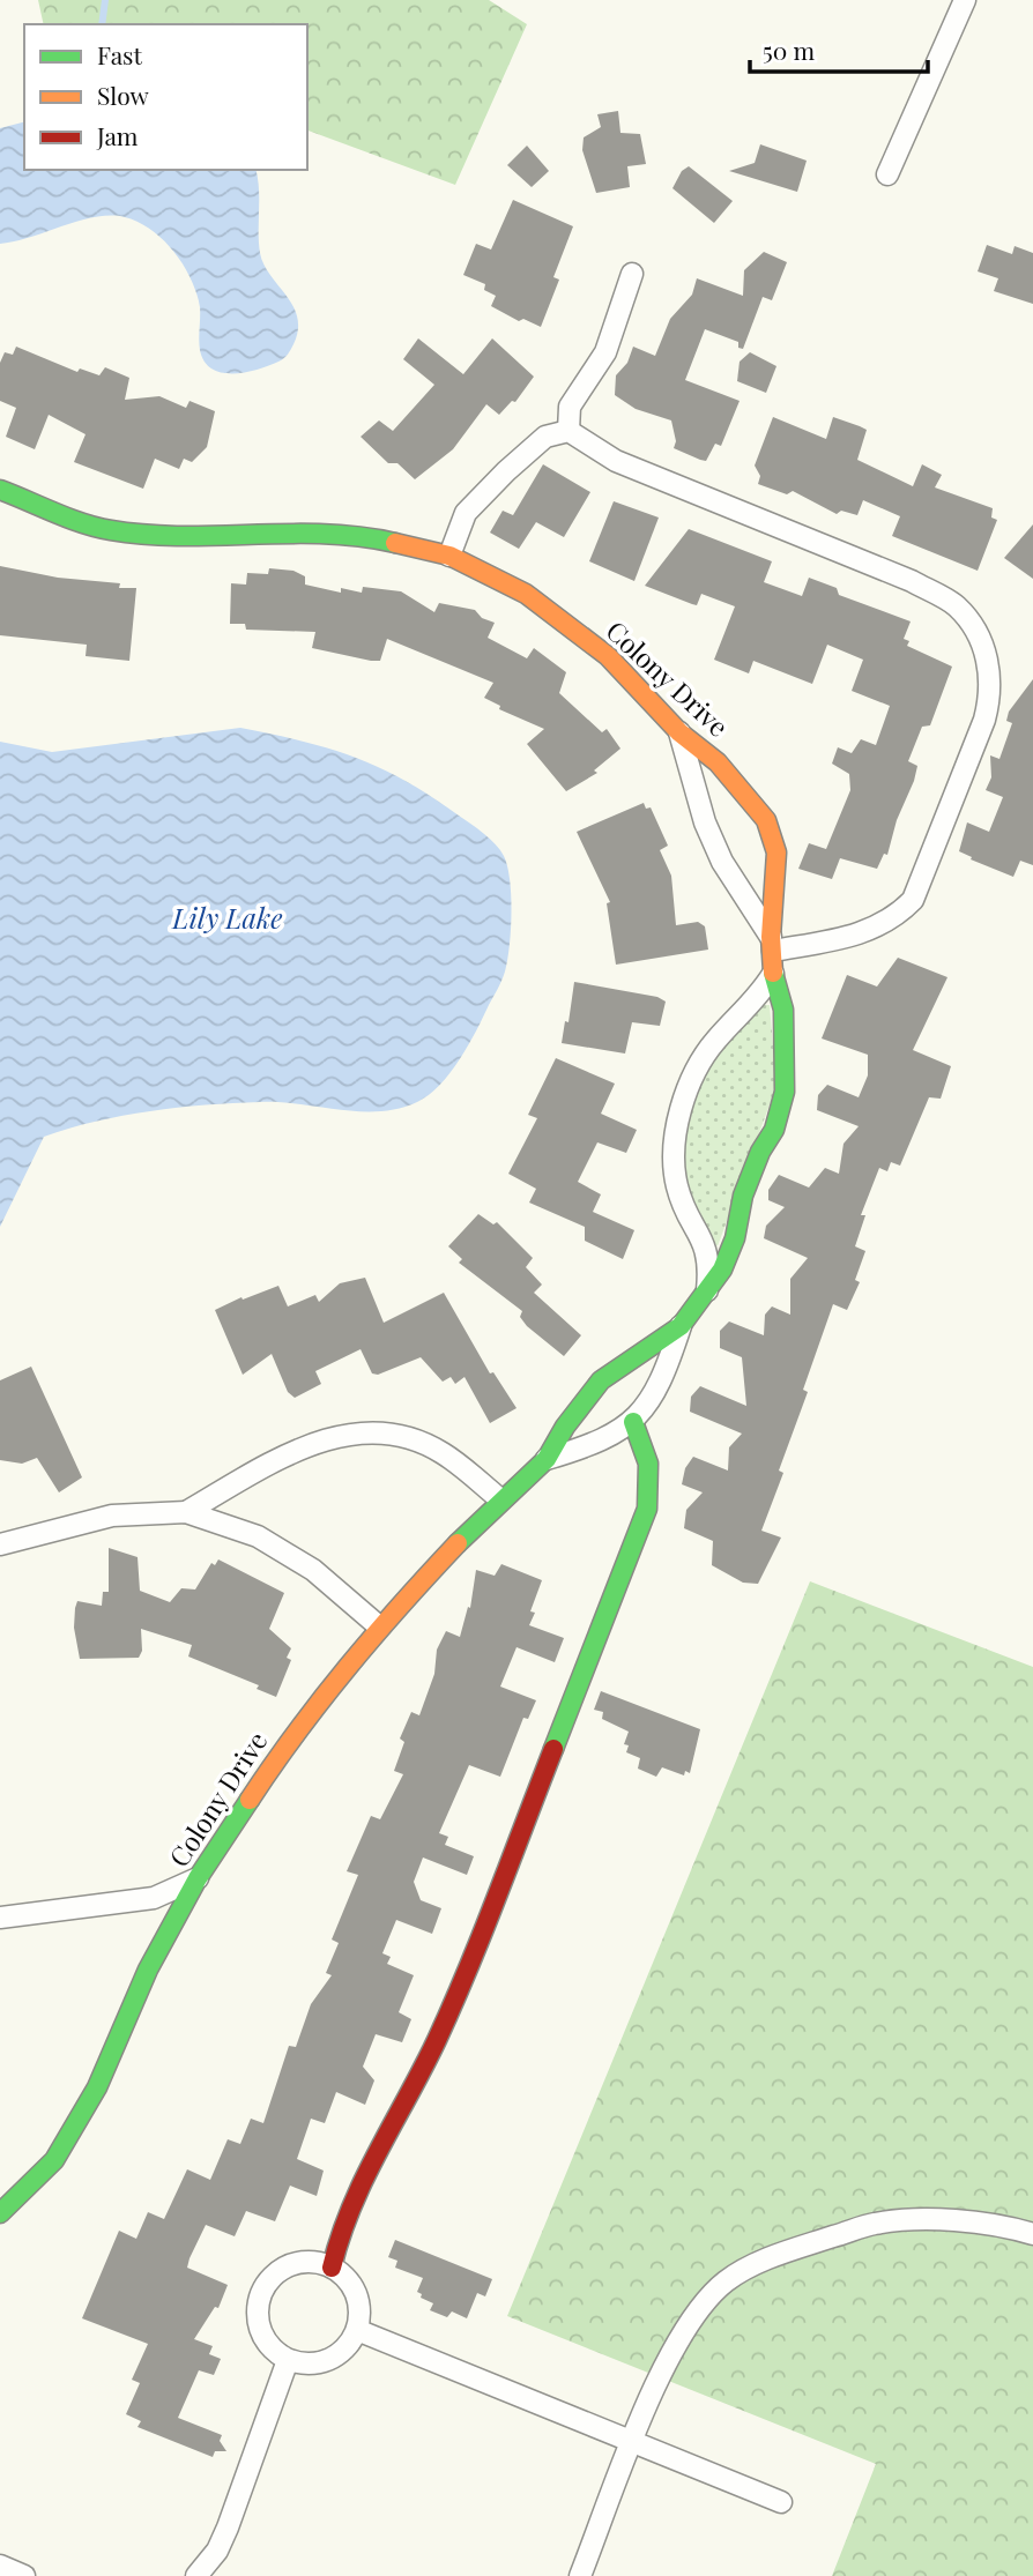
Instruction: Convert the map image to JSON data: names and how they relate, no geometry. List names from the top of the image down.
{
  "streets": {
    "street": ["Colony Drive"]
  },
  "water": ["Lily Lake"],
  "legend": ["Fast", "Slow", "Jam"],
  "scale_bar": "50 m"
}
